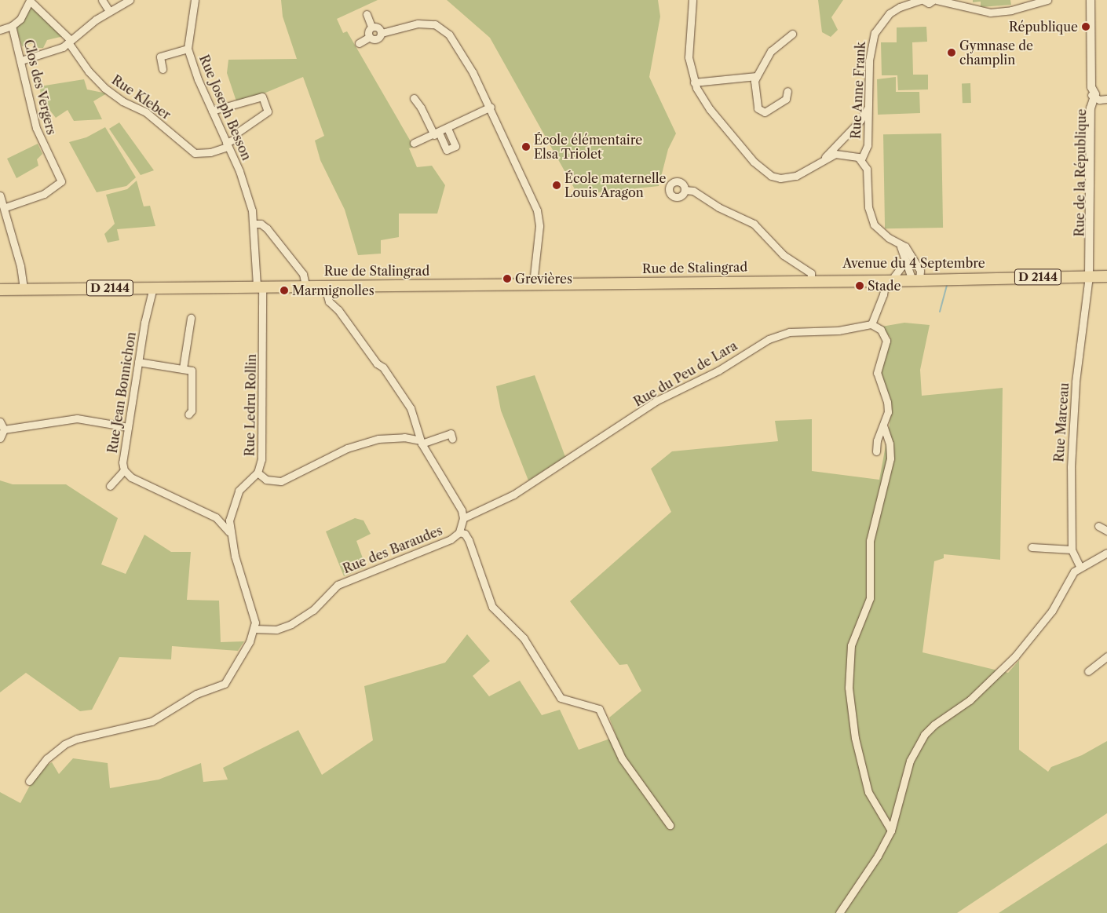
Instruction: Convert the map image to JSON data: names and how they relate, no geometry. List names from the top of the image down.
{
  "streets": {
    "main road": ["Avenue du 4 Septembre", "Rue de Stalingrad", "D 2144"],
    "street": [
      "Clos des Vergers",
      "Rue Anne Frank",
      "Rue Kleber",
      "Rue Joseph Besson",
      "Rue de la République",
      "Rue du Peu de Lara",
      "Rue Jean Bonnichon",
      "Rue Ledru Rollin",
      "Rue Marceau",
      "Rue des Baraudes"
    ]
  },
  "crossings": [
    ["Rue Kleber", "Rue Joseph Besson"],
    ["Rue Joseph Besson", "Rue de Stalingrad"],
    ["Rue Joseph Besson", "Rue Ledru Rollin"],
    ["Rue de la République", "Avenue du 4 Septembre"],
    ["Rue de la République", "D 2144"],
    ["Rue de la République", "Rue Marceau"],
    ["Avenue du 4 Septembre", "Rue de Stalingrad"],
    ["Avenue du 4 Septembre", "D 2144"],
    ["Avenue du 4 Septembre", "Rue Marceau"],
    ["Rue de Stalingrad", "Rue Jean Bonnichon"],
    ["Rue de Stalingrad", "Rue Ledru Rollin"],
    ["D 2144", "Rue Marceau"],
    ["Rue Jean Bonnichon", "Rue Ledru Rollin"],
    ["Rue Ledru Rollin", "Rue des Baraudes"]
  ],
  "places": [
    "République",
    "Gymnase de champlin",
    "École élémentaire Elsa Triolet",
    "École maternelle Louis Aragon",
    "Grevières",
    "Stade",
    "Marmignolles"
  ]
}
